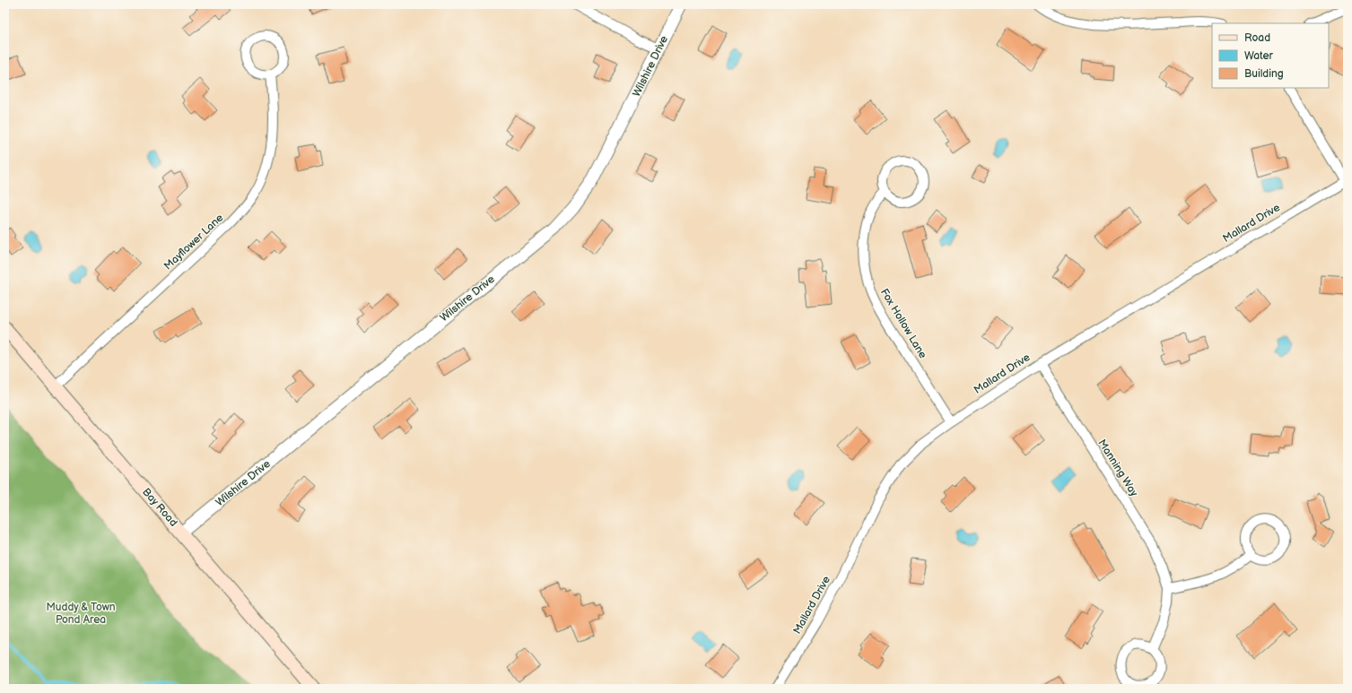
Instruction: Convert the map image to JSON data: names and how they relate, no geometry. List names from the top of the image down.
{
  "streets": {
    "main road": ["Bay Road"],
    "street": [
      "Wilshire Drive",
      "Mallard Drive",
      "Mayflower Lane",
      "Fox Hollow Lane",
      "Manning Way"
    ]
  },
  "crossings": [
    ["Wilshire Drive", "Bay Road"],
    ["Mallard Drive", "Fox Hollow Lane"],
    ["Mallard Drive", "Manning Way"],
    ["Mayflower Lane", "Bay Road"]
  ],
  "parks": ["Muddy & Town Pond Area"],
  "legend": ["Road", "Water", "Building"]
}
